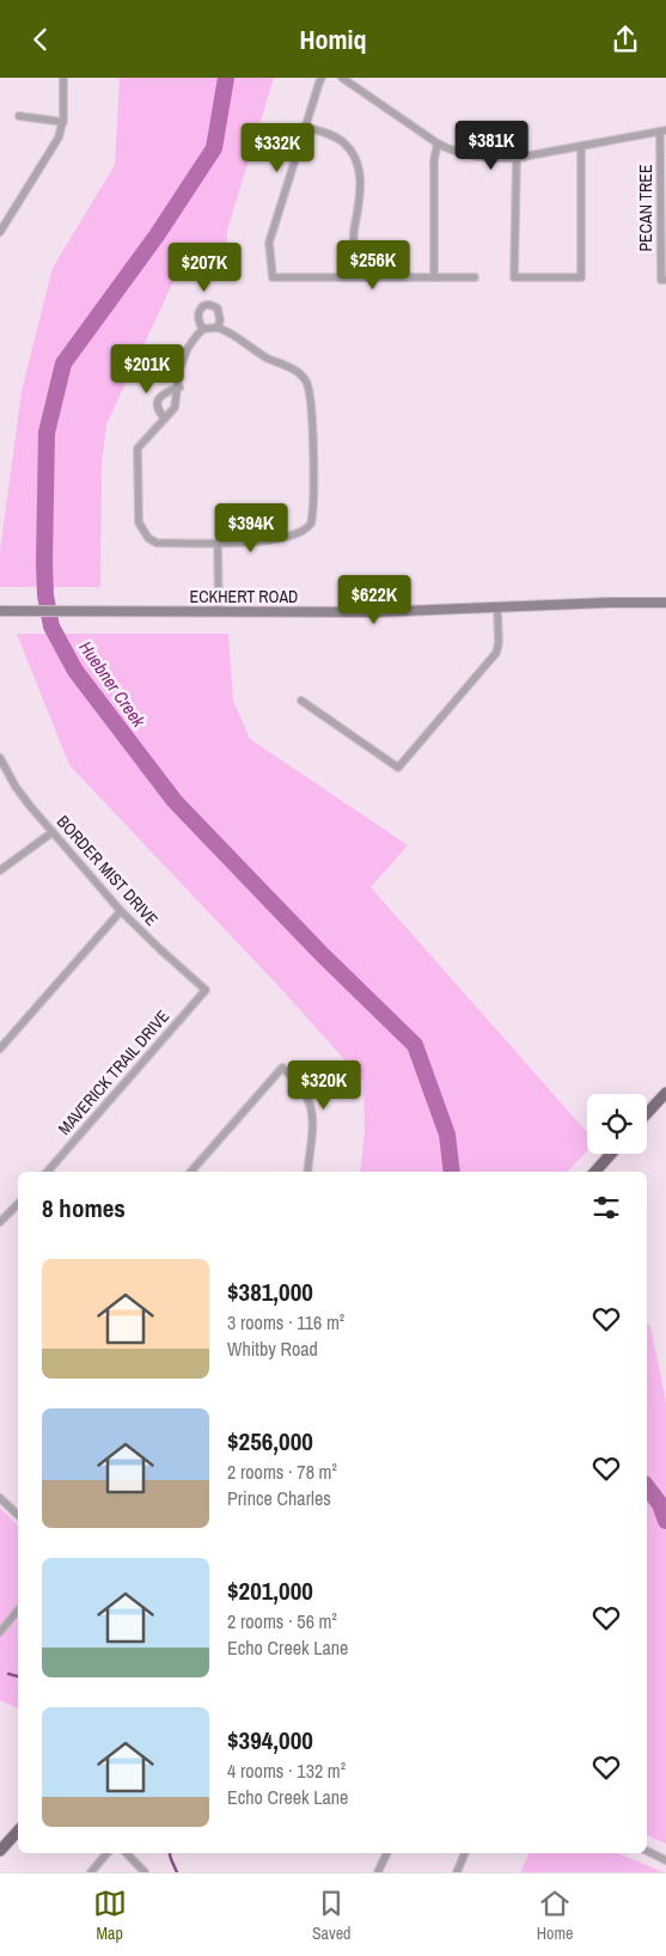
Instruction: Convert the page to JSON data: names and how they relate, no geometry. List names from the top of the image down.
{
  "streets": {
    "main road": ["ECKHERT ROAD"],
    "street": ["PECAN TREE", "BORDER MIST DRIVE", "MAVERICK TRAIL DRIVE"]
  },
  "crossings": [
    ["BORDER MIST DRIVE", "MAVERICK TRAIL DRIVE"]
  ],
  "water": ["Huebner Creek"],
  "page": {
    "header": "Homiq",
    "price": [
      "$381K",
      "$332K",
      "$256K",
      "$207K",
      "$201K",
      "$394K",
      "$622K",
      "$320K"
    ],
    "heading": "8 homes",
    "list": [
      {
        "name": "$381,000",
        "note": "3 rooms · 116 m² · Whitby Road"
      },
      {
        "name": "$256,000",
        "note": "2 rooms · 78 m² · Prince Charles"
      },
      {
        "name": "$201,000",
        "note": "2 rooms · 56 m² · Echo Creek Lane"
      },
      {
        "name": "$394,000",
        "note": "4 rooms · 132 m² · Echo Creek Lane"
      }
    ],
    "tabs": ["Map", "Saved", "Home"]
  }
}
